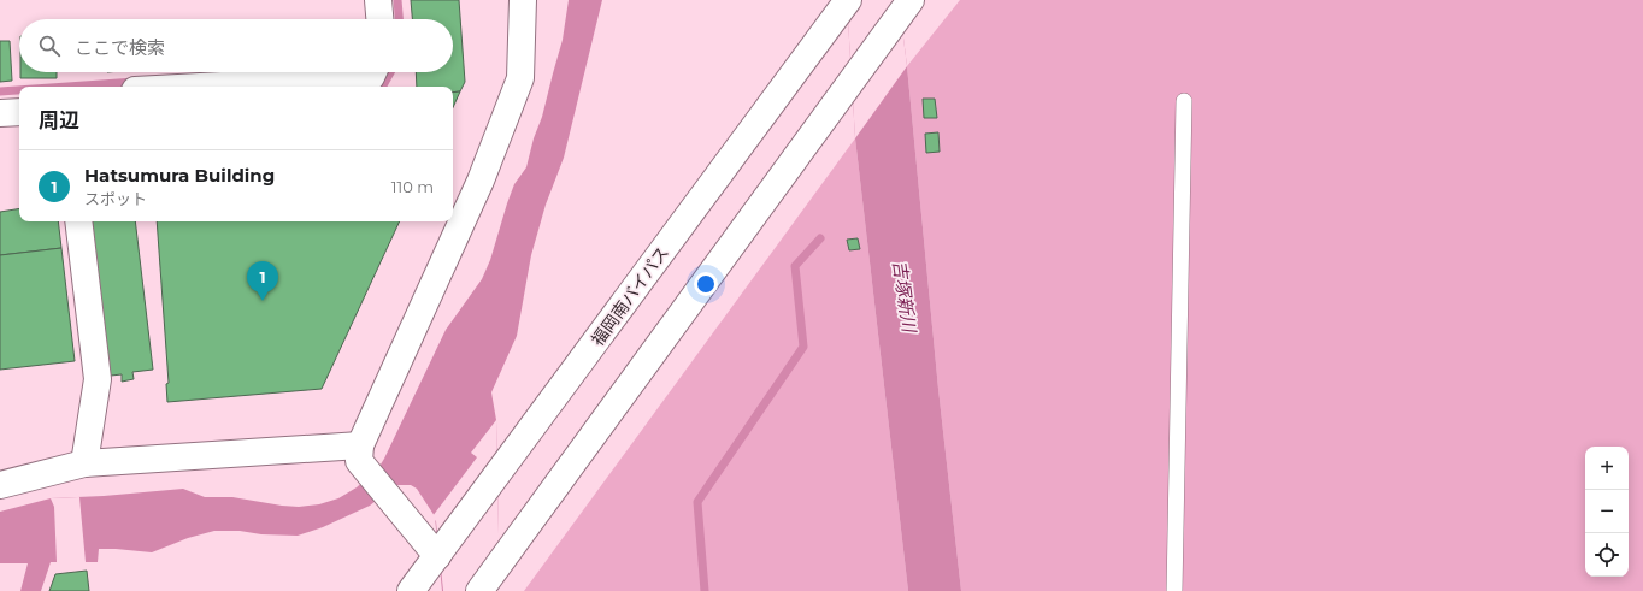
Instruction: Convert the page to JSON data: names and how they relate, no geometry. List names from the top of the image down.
{
  "streets": {
    "main road": ["福岡南バイパス"]
  },
  "water": ["吉塚新川"],
  "page": {
    "search": "ここで検索",
    "heading": "周辺",
    "list": [
      {
        "mark": "1",
        "name": "Hatsumura Building",
        "note": "スポット",
        "value": "110 m"
      }
    ],
    "pins": "1",
    "map_buttons": ["+", "−"]
  }
}
